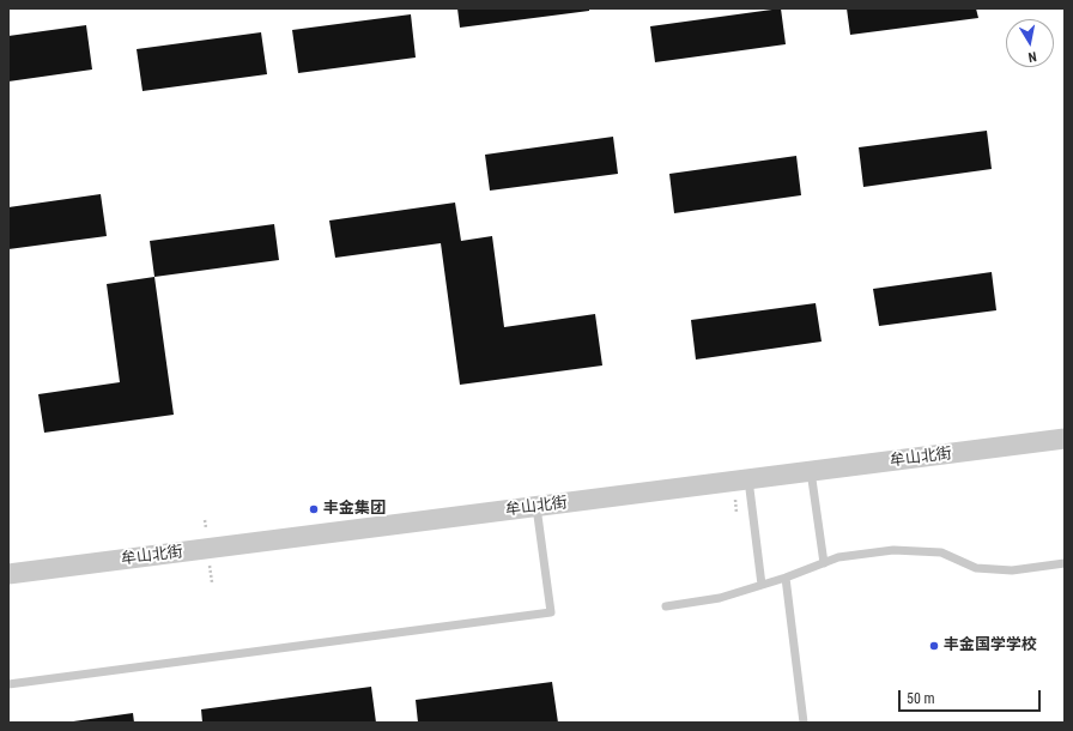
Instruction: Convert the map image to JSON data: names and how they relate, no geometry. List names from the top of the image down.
{
  "streets": {
    "street": ["牟山北街"]
  },
  "places": ["丰金集团", "丰金国学学校"],
  "scale_bar": "50 m",
  "north": "bottom"
}
